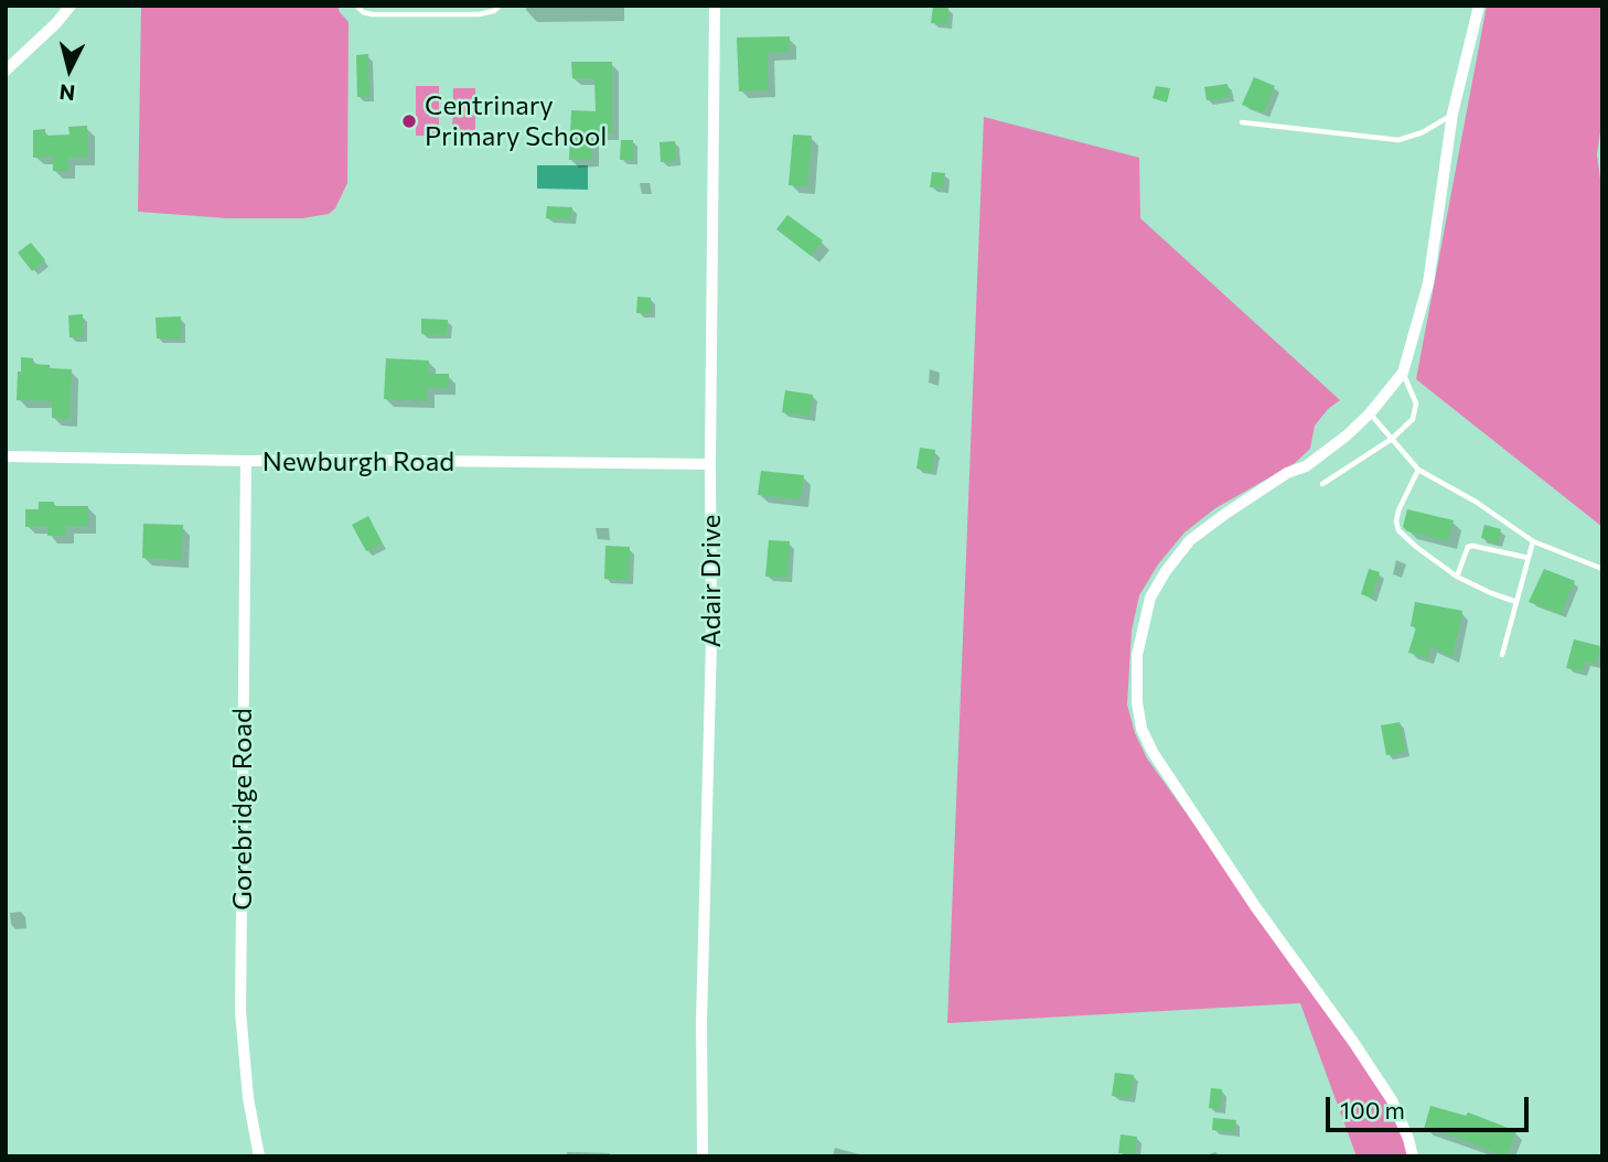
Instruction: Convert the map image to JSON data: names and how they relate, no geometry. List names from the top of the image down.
{
  "streets": {
    "street": ["Newburgh Road", "Adair Drive", "Gorebridge Road"]
  },
  "crossings": [
    ["Newburgh Road", "Adair Drive"],
    ["Newburgh Road", "Gorebridge Road"]
  ],
  "places": ["Centrinary Primary School"],
  "scale_bar": "100 m",
  "north": "bottom"
}
